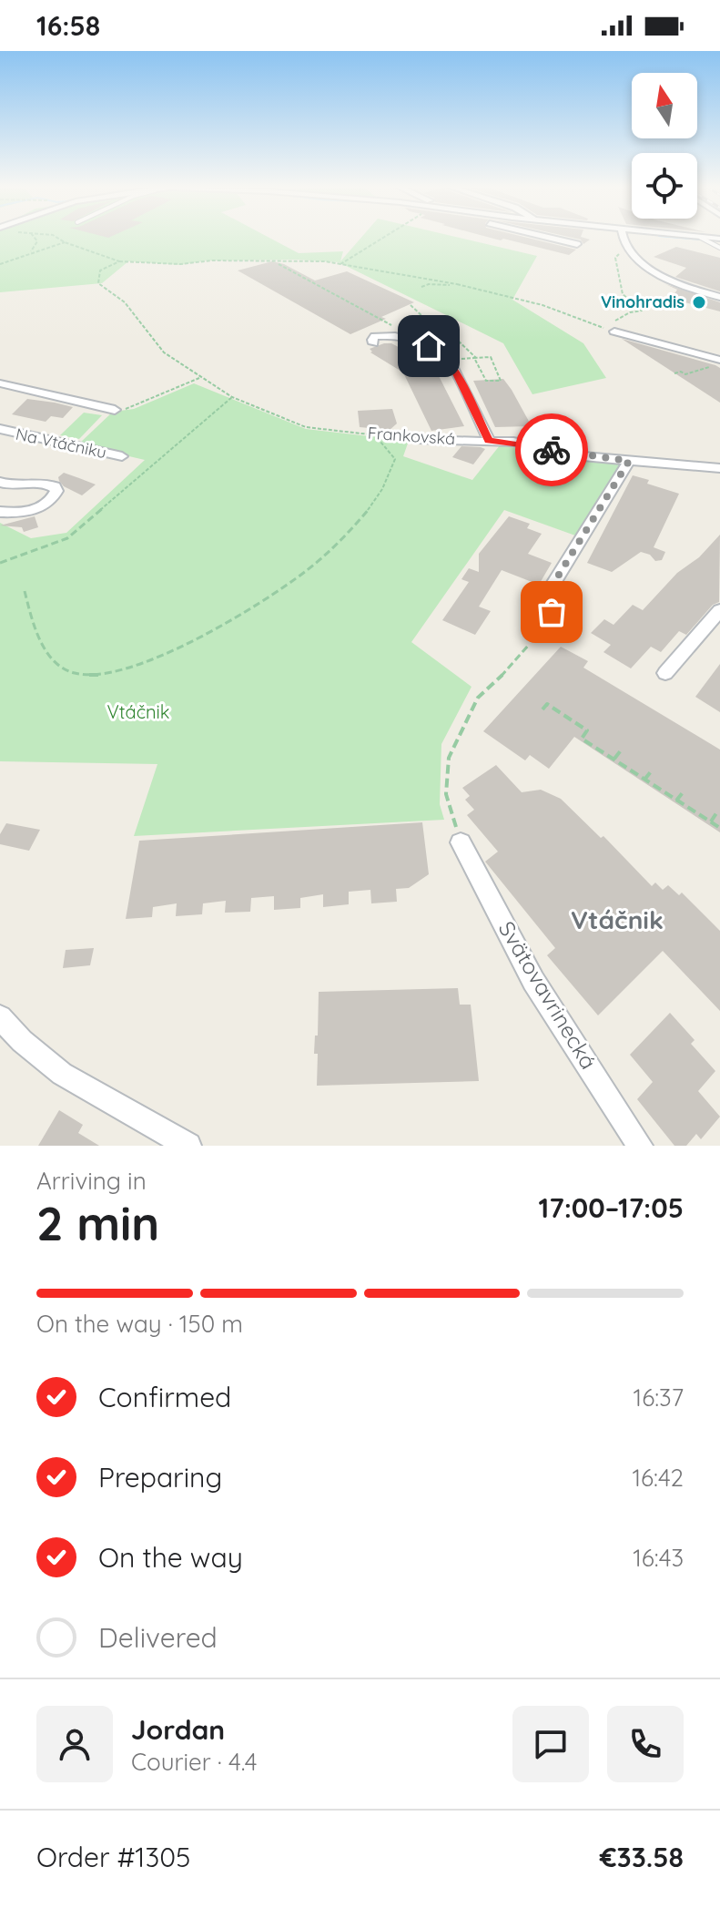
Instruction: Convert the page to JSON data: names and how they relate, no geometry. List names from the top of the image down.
{
  "streets": {
    "street": ["Frankovská", "Na Vtáčniku", "Svätovavrinecká"]
  },
  "districts": ["Vtáčnik"],
  "parks": ["Vtáčnik"],
  "places": ["Vinohradis"],
  "north": "top",
  "page": {
    "status": "16:58",
    "heading": ["2 min", "Arriving in", "17:00–17:05"],
    "panel": [
      "Jordan",
      "Courier · 4.4",
      "Order #1305",
      "€33.58"
    ],
    "bar": "On the way · 150 m",
    "list": [
      ["Confirmed", "16:37"],
      ["Preparing", "16:42"],
      ["On the way", "16:43"],
      "Delivered"
    ]
  }
}
